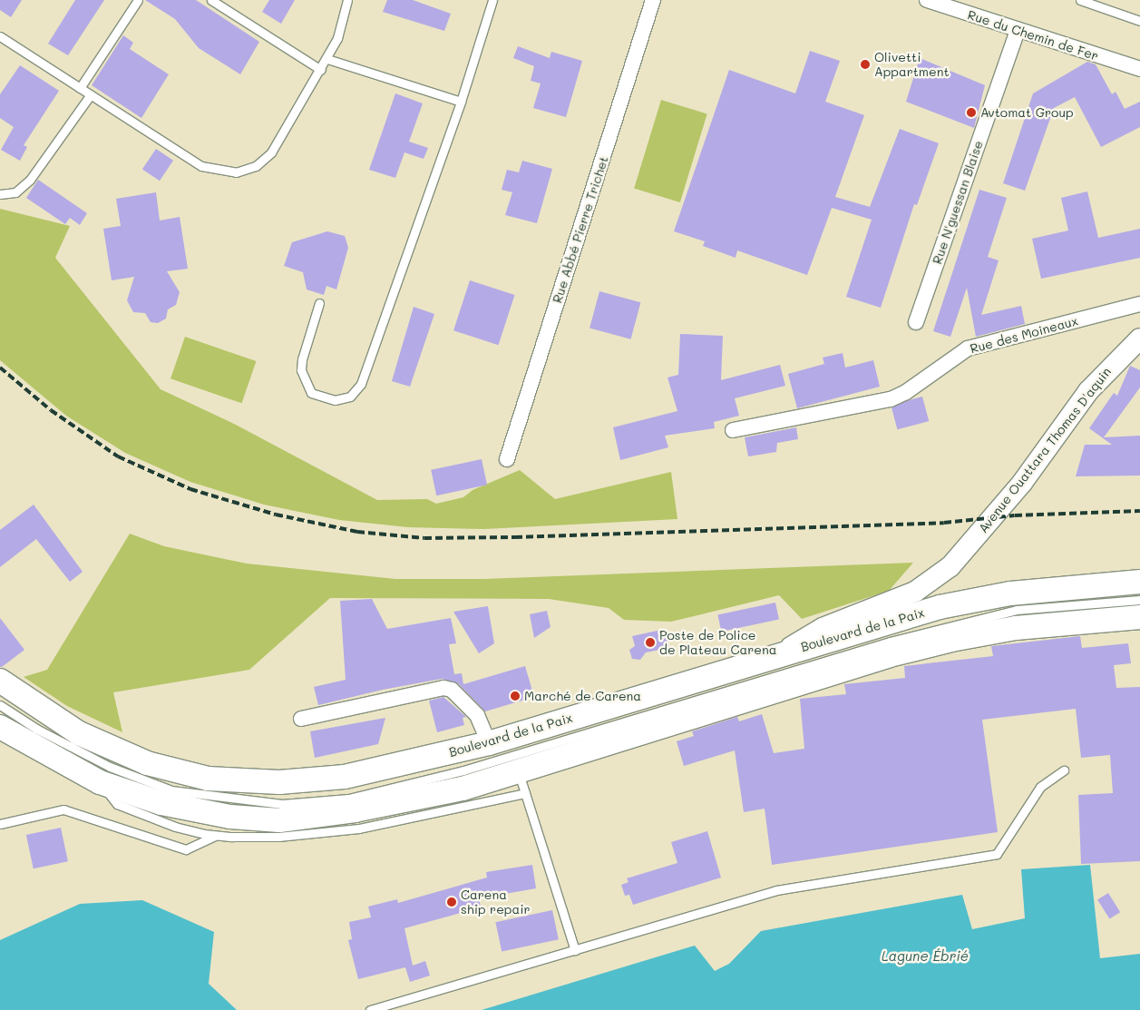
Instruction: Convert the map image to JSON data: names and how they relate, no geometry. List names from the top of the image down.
{
  "streets": {
    "main road": ["Avenue Ouattara Thomas D'aquin", "Boulevard de la Paix"],
    "street": [
      "Rue du Chemin de Fer",
      "Rue N'guessan Blaise",
      "Rue Abbé Pierre Trichet",
      "Rue des Moineaux"
    ]
  },
  "crossings": [
    ["Rue du Chemin de Fer", "Rue N'guessan Blaise"],
    ["Avenue Ouattara Thomas D'aquin", "Boulevard de la Paix"]
  ],
  "water": ["Lagune Ébrié"],
  "places": [
    "Olivetti Appartment",
    "Avtomat Group",
    "Poste de Police de Plateau Carena",
    "Marché de Carena",
    "Carena ship repair"
  ]
}
